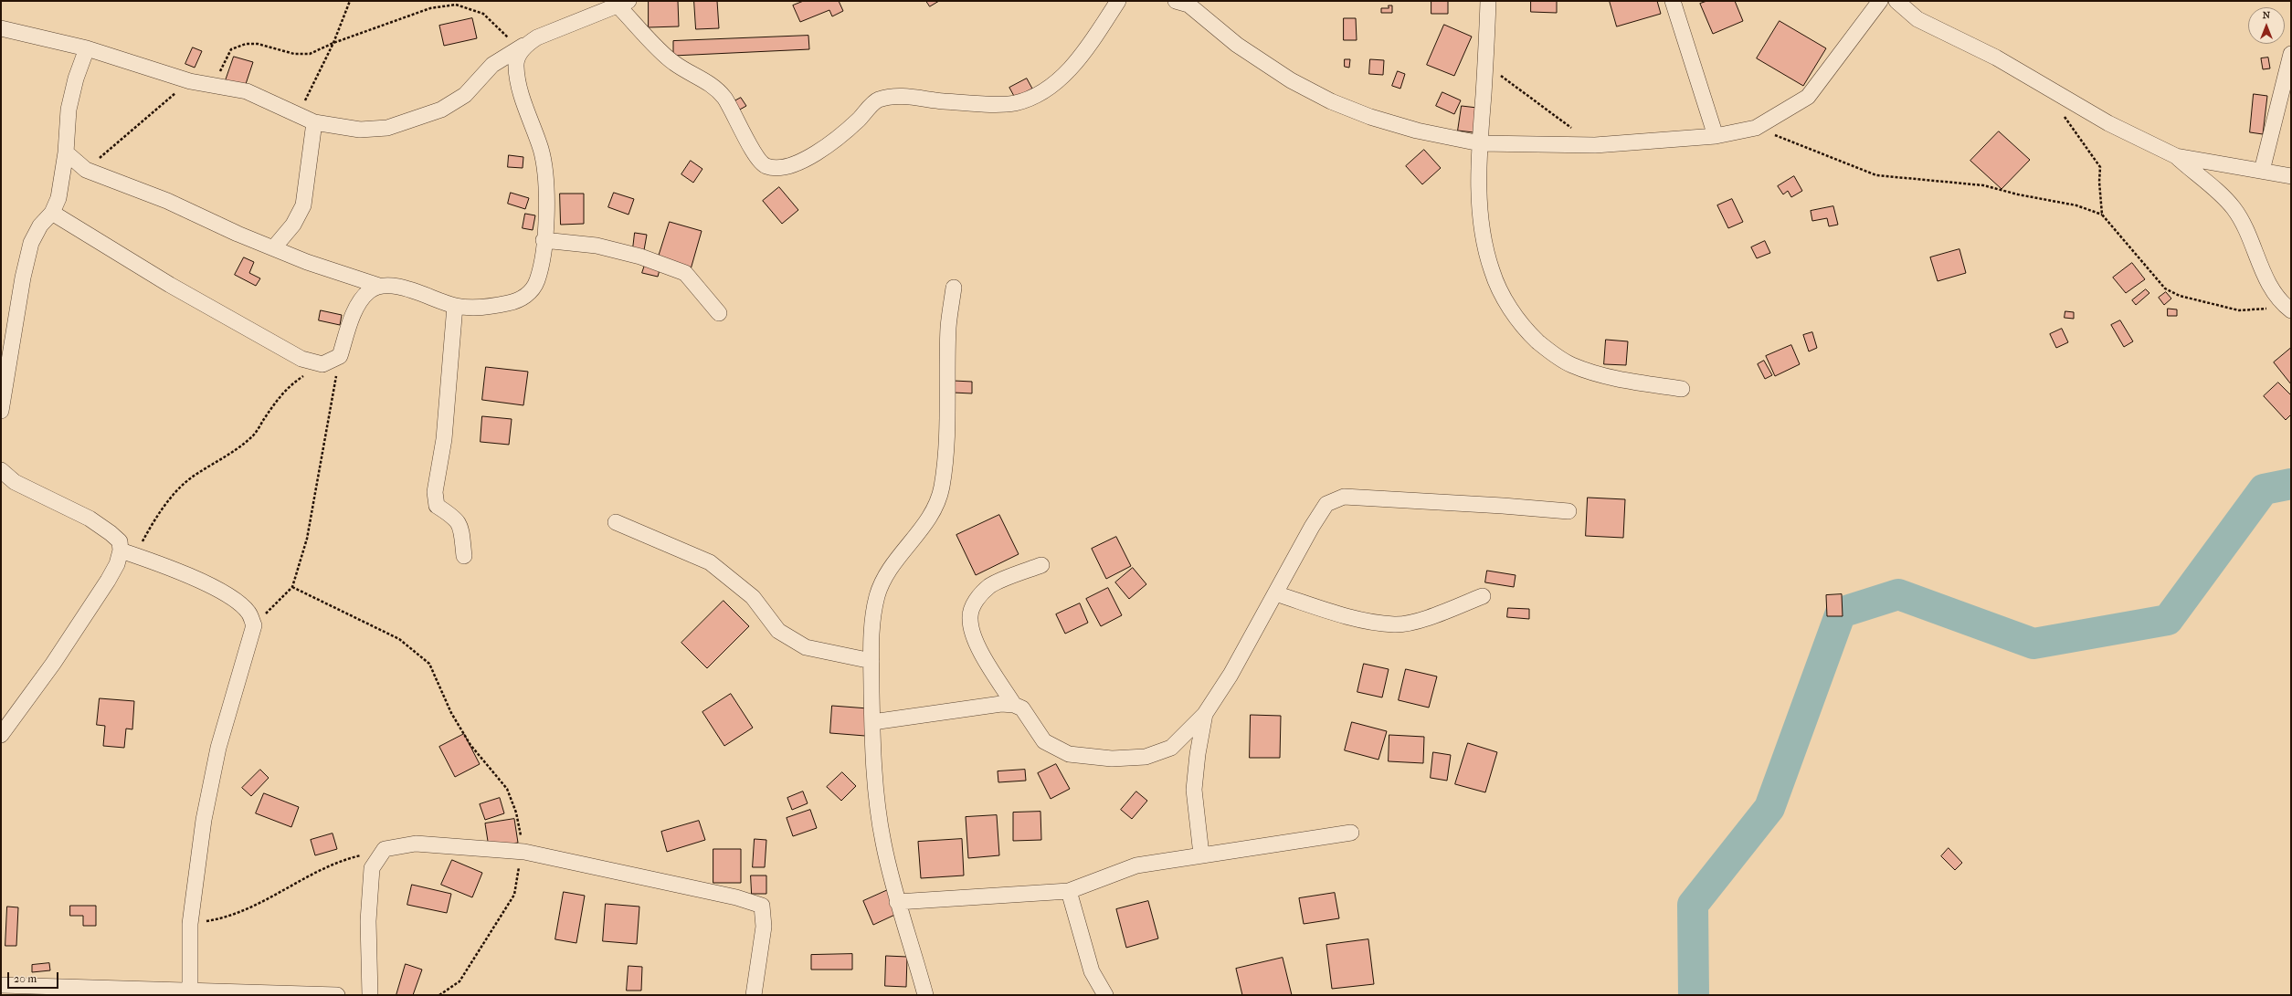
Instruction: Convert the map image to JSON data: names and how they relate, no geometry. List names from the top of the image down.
{
  "scale_bar": "20 m",
  "north": "top"
}
